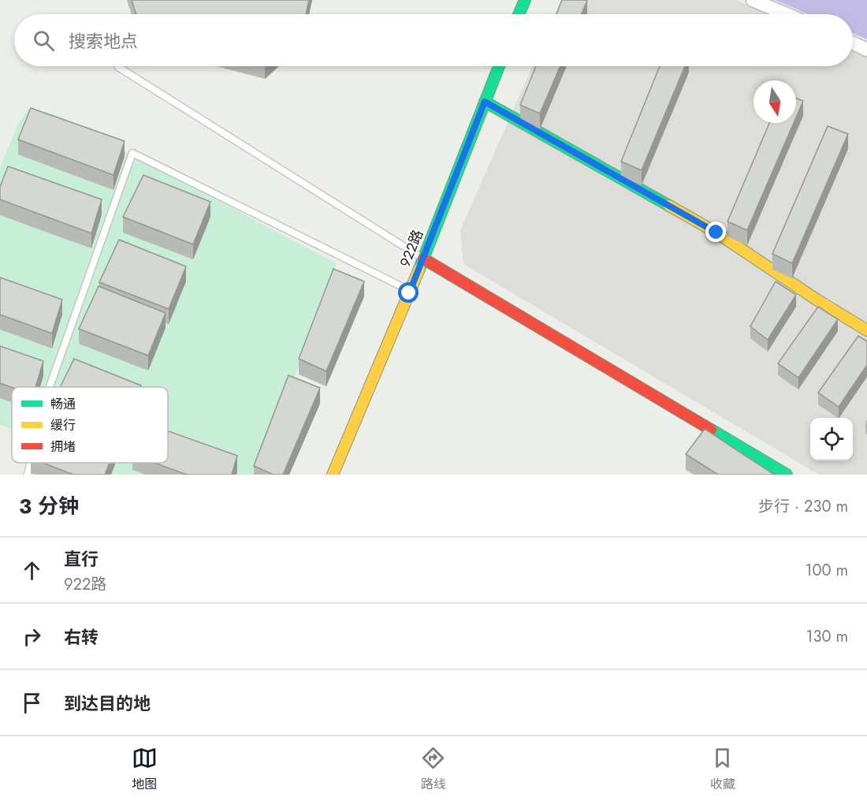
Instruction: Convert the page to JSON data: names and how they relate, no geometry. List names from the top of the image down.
{
  "streets": {
    "street": ["922路"]
  },
  "legend": ["畅通", "缓行", "拥堵"],
  "north": "bottom",
  "page": {
    "search": "搜索地点",
    "heading": ["3 分钟", "步行 · 230 m"],
    "list": [
      ["直行", "922路", "100 m"],
      ["右转", "130 m"],
      "到达目的地"
    ],
    "nav": ["地图", "路线", "收藏"]
  }
}
